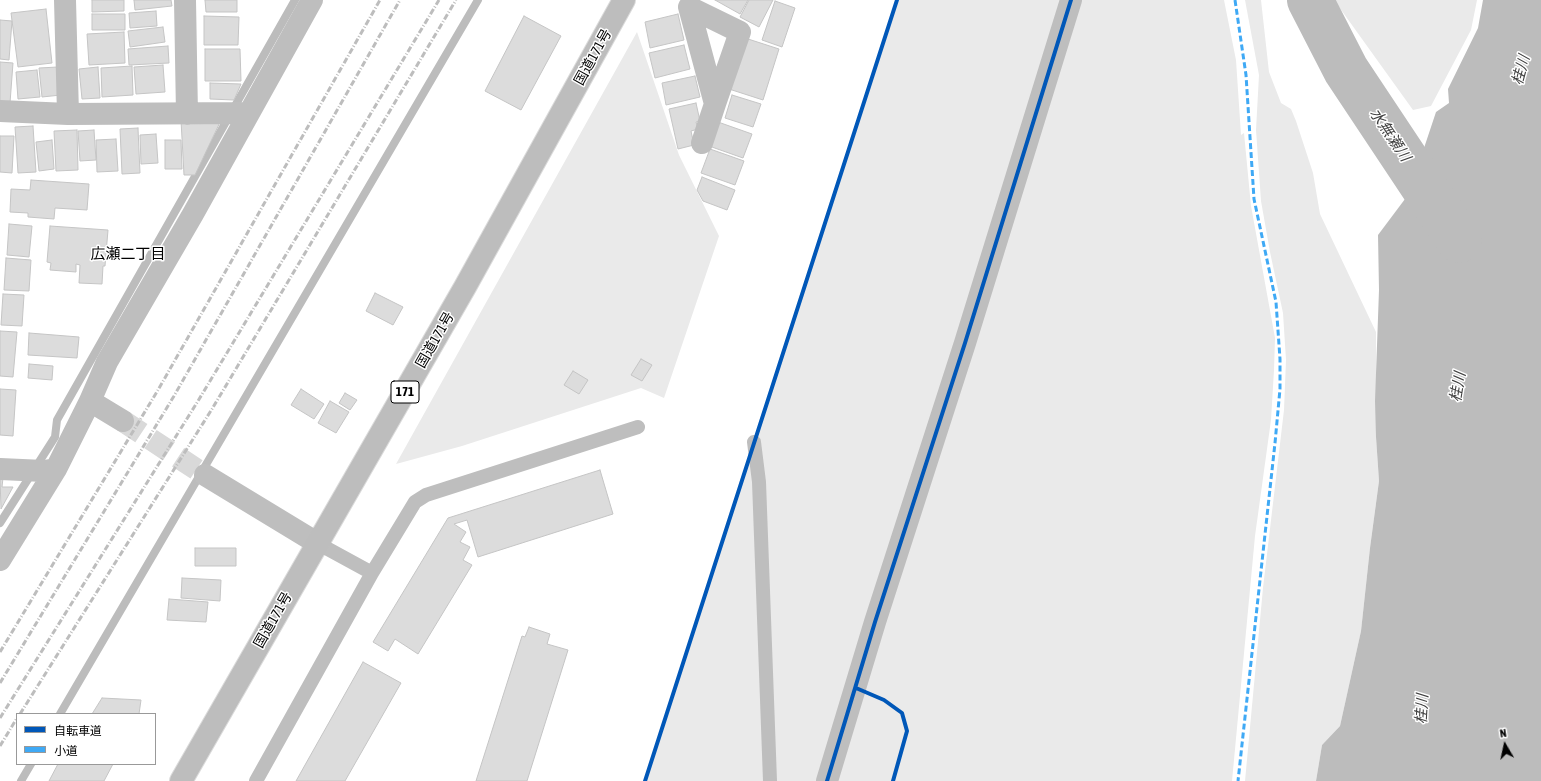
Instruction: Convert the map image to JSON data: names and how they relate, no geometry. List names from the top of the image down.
{
  "streets": {
    "highway": ["国道171号", "171"]
  },
  "districts": ["広瀬二丁目"],
  "water": ["桂川", "水無瀬川"],
  "legend": ["自転車道", "小道"],
  "north": "top"
}
